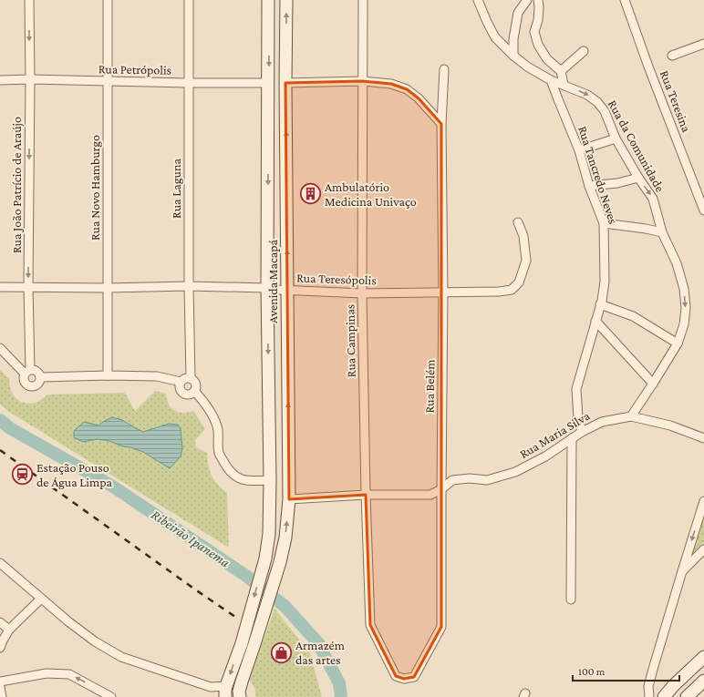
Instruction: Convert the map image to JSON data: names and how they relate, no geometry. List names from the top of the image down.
{
  "streets": {
    "main road": ["Avenida Macapá"],
    "street": [
      "Rua Petrópolis",
      "Rua Teresina",
      "Rua da Comunidade",
      "Rua Tancredo Neves",
      "Rua João Patrício de Araújo",
      "Rua Novo Hamburgo",
      "Rua Laguna",
      "Rua Teresópolis",
      "Rua Campinas",
      "Rua Belém",
      "Rua Maria Silva"
    ]
  },
  "crossings": [
    ["Rua Petrópolis", "Rua João Patrício de Araújo"],
    ["Rua Petrópolis", "Rua Novo Hamburgo"],
    ["Rua Petrópolis", "Rua Laguna"],
    ["Rua Petrópolis", "Avenida Macapá"],
    ["Rua da Comunidade", "Rua Tancredo Neves"],
    ["Rua da Comunidade", "Rua Maria Silva"],
    ["Rua Tancredo Neves", "Rua Maria Silva"],
    ["Rua João Patrício de Araújo", "Rua Teresópolis"],
    ["Rua Novo Hamburgo", "Rua Teresópolis"],
    ["Rua Laguna", "Rua Teresópolis"],
    ["Rua Teresópolis", "Avenida Macapá"],
    ["Rua Teresópolis", "Rua Campinas"],
    ["Rua Teresópolis", "Rua Belém"],
    ["Avenida Macapá", "Rua Maria Silva"],
    ["Rua Campinas", "Rua Belém"],
    ["Rua Campinas", "Rua Maria Silva"],
    ["Rua Belém", "Rua Maria Silva"]
  ],
  "one_way": ["Rua da Comunidade", "Rua João Patrício de Araújo"],
  "water": ["Ribeirão Ipanema"],
  "places": {
    "building": ["Ambulatório Medicina Univaço"],
    "station": ["Estação Pouso de Água Limpa"],
    "shop": ["Armazém das artes"]
  },
  "scale_bar": "100 m"
}
